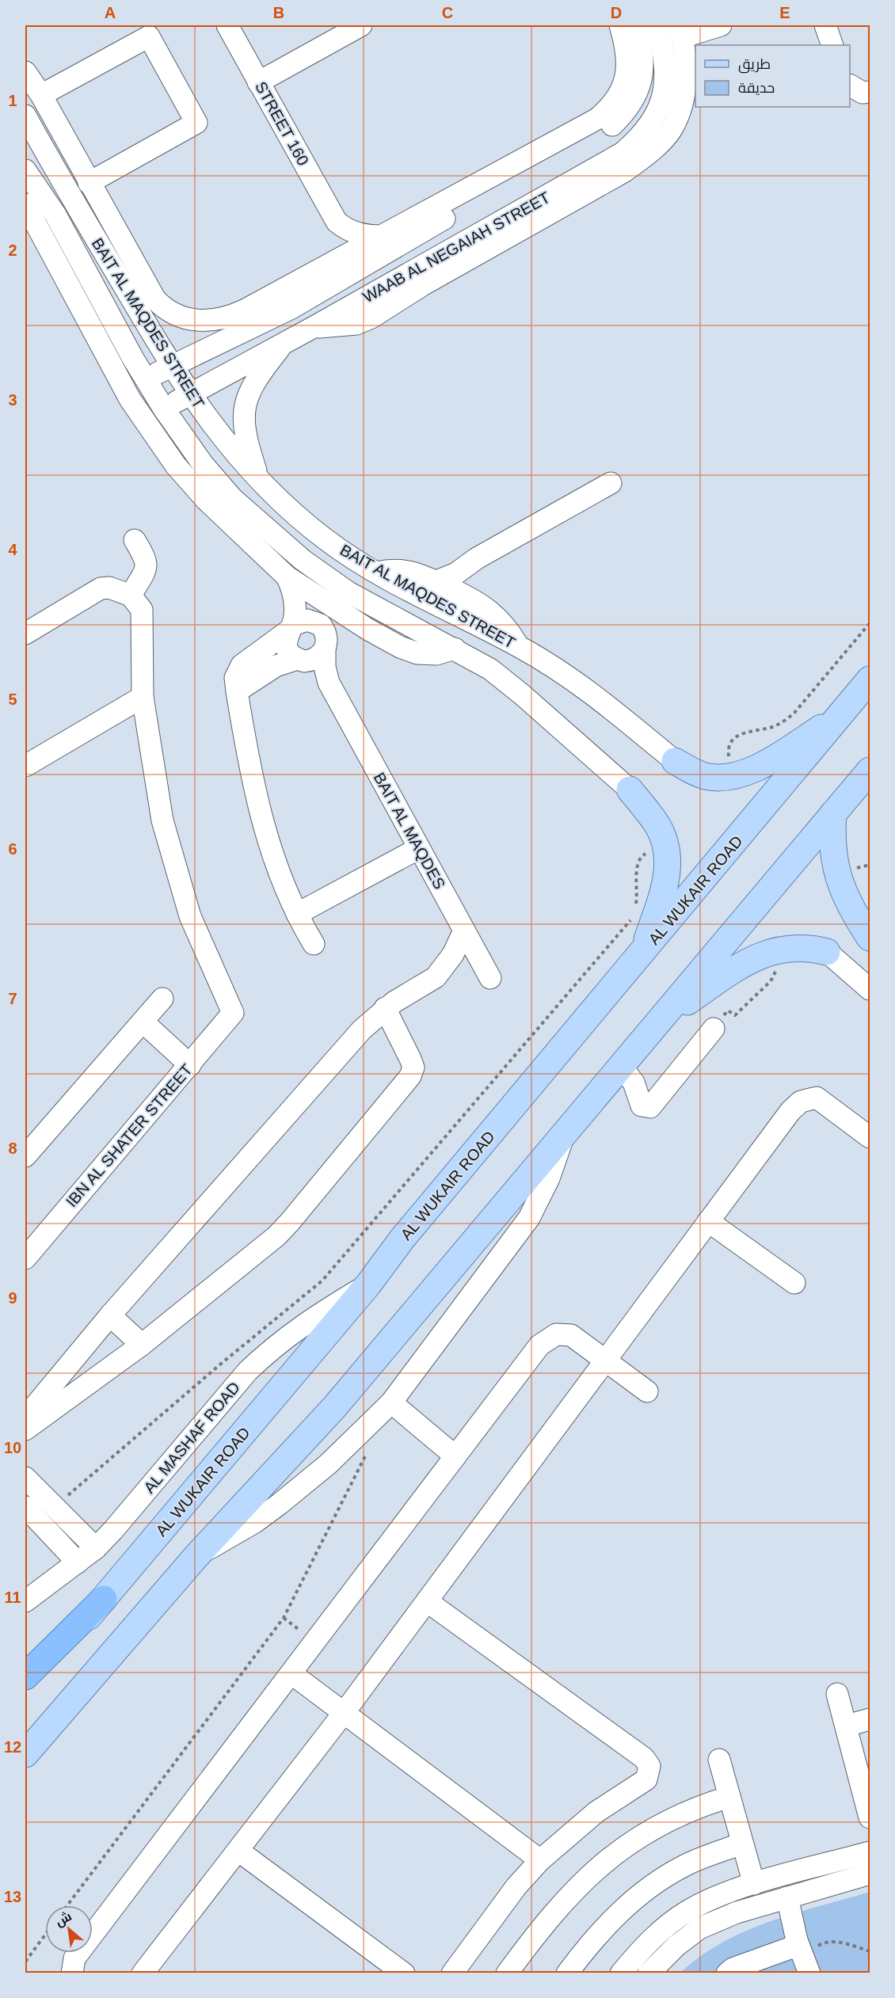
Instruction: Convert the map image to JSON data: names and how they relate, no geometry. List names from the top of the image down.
{
  "streets": {
    "main road": ["AL WUKAIR ROAD"],
    "street": [
      "STREET 160",
      "WAAB AL NEGAIAH STREET",
      "BAIT AL MAQDES STREET",
      "BAIT AL MAQDES",
      "IBN AL SHATER STREET",
      "AL MASHAF ROAD"
    ]
  },
  "crossings": [
    ["WAAB AL NEGAIAH STREET", "BAIT AL MAQDES STREET"],
    ["AL WUKAIR ROAD", "AL MASHAF ROAD"]
  ],
  "legend": ["طريق", "حديقة"],
  "north": "top left",
  "grid": {
    "columns": [
      "A",
      "B",
      "C",
      "D",
      "E"
    ],
    "rows": [
      "1",
      "2",
      "3",
      "4",
      "5",
      "6",
      "7",
      "8",
      "9",
      "10",
      "11",
      "12",
      "13"
    ]
  }
}
